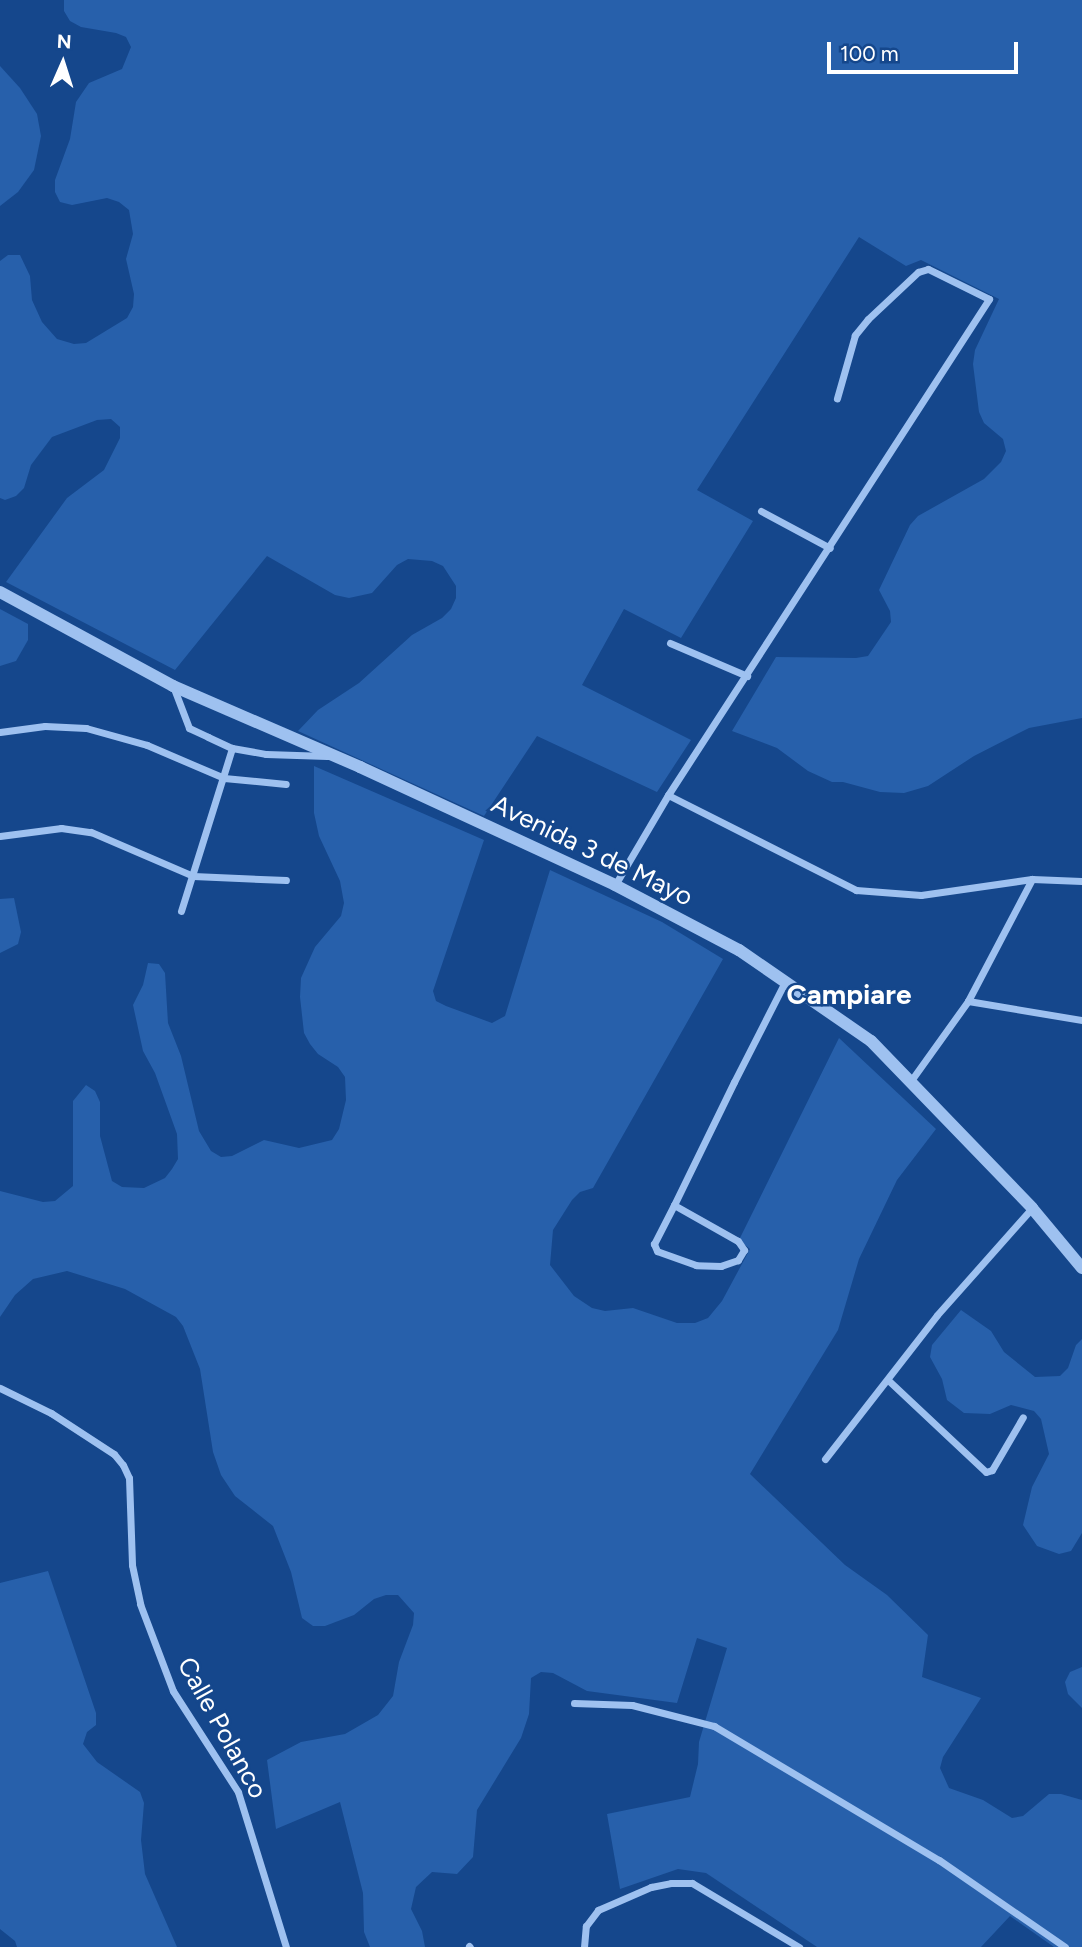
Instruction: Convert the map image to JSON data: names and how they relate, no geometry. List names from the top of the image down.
{
  "streets": {
    "street": ["Avenida 3 de Mayo", "Calle Polanco"]
  },
  "districts": ["Campiare"],
  "scale_bar": "100 m",
  "north": "top"
}
